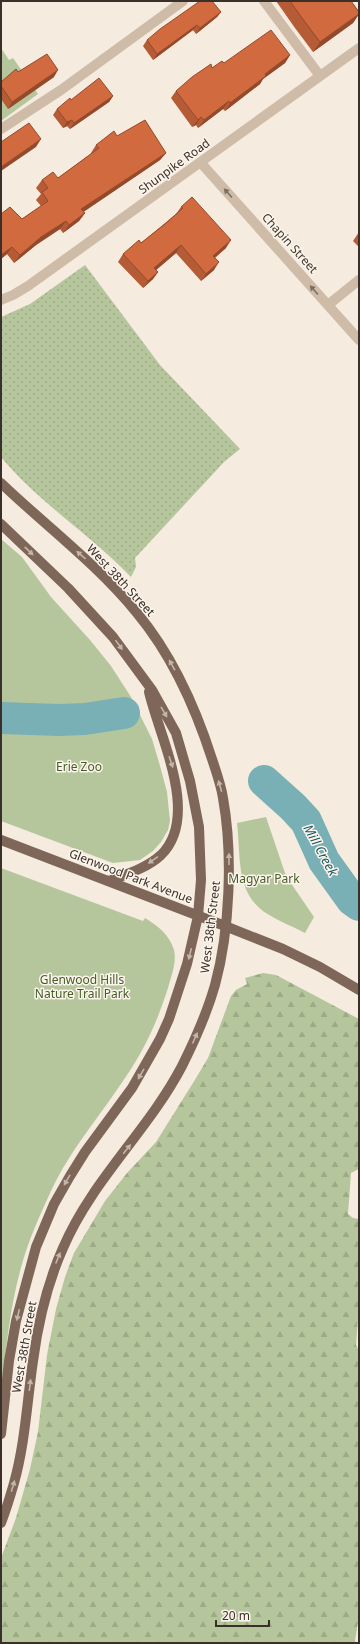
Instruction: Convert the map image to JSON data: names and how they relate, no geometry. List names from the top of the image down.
{
  "streets": {
    "main road": ["West 38th Street", "Glenwood Park Avenue"],
    "street": ["Shunpike Road", "Chapin Street"]
  },
  "crossings": [
    ["Shunpike Road", "Chapin Street"],
    ["West 38th Street", "Glenwood Park Avenue"]
  ],
  "one_way": ["Chapin Street"],
  "water": ["Mill Creek"],
  "parks": ["Erie Zoo", "Magyar Park", "Glenwood Hills Nature Trail Park"],
  "scale_bar": "20 m"
}
